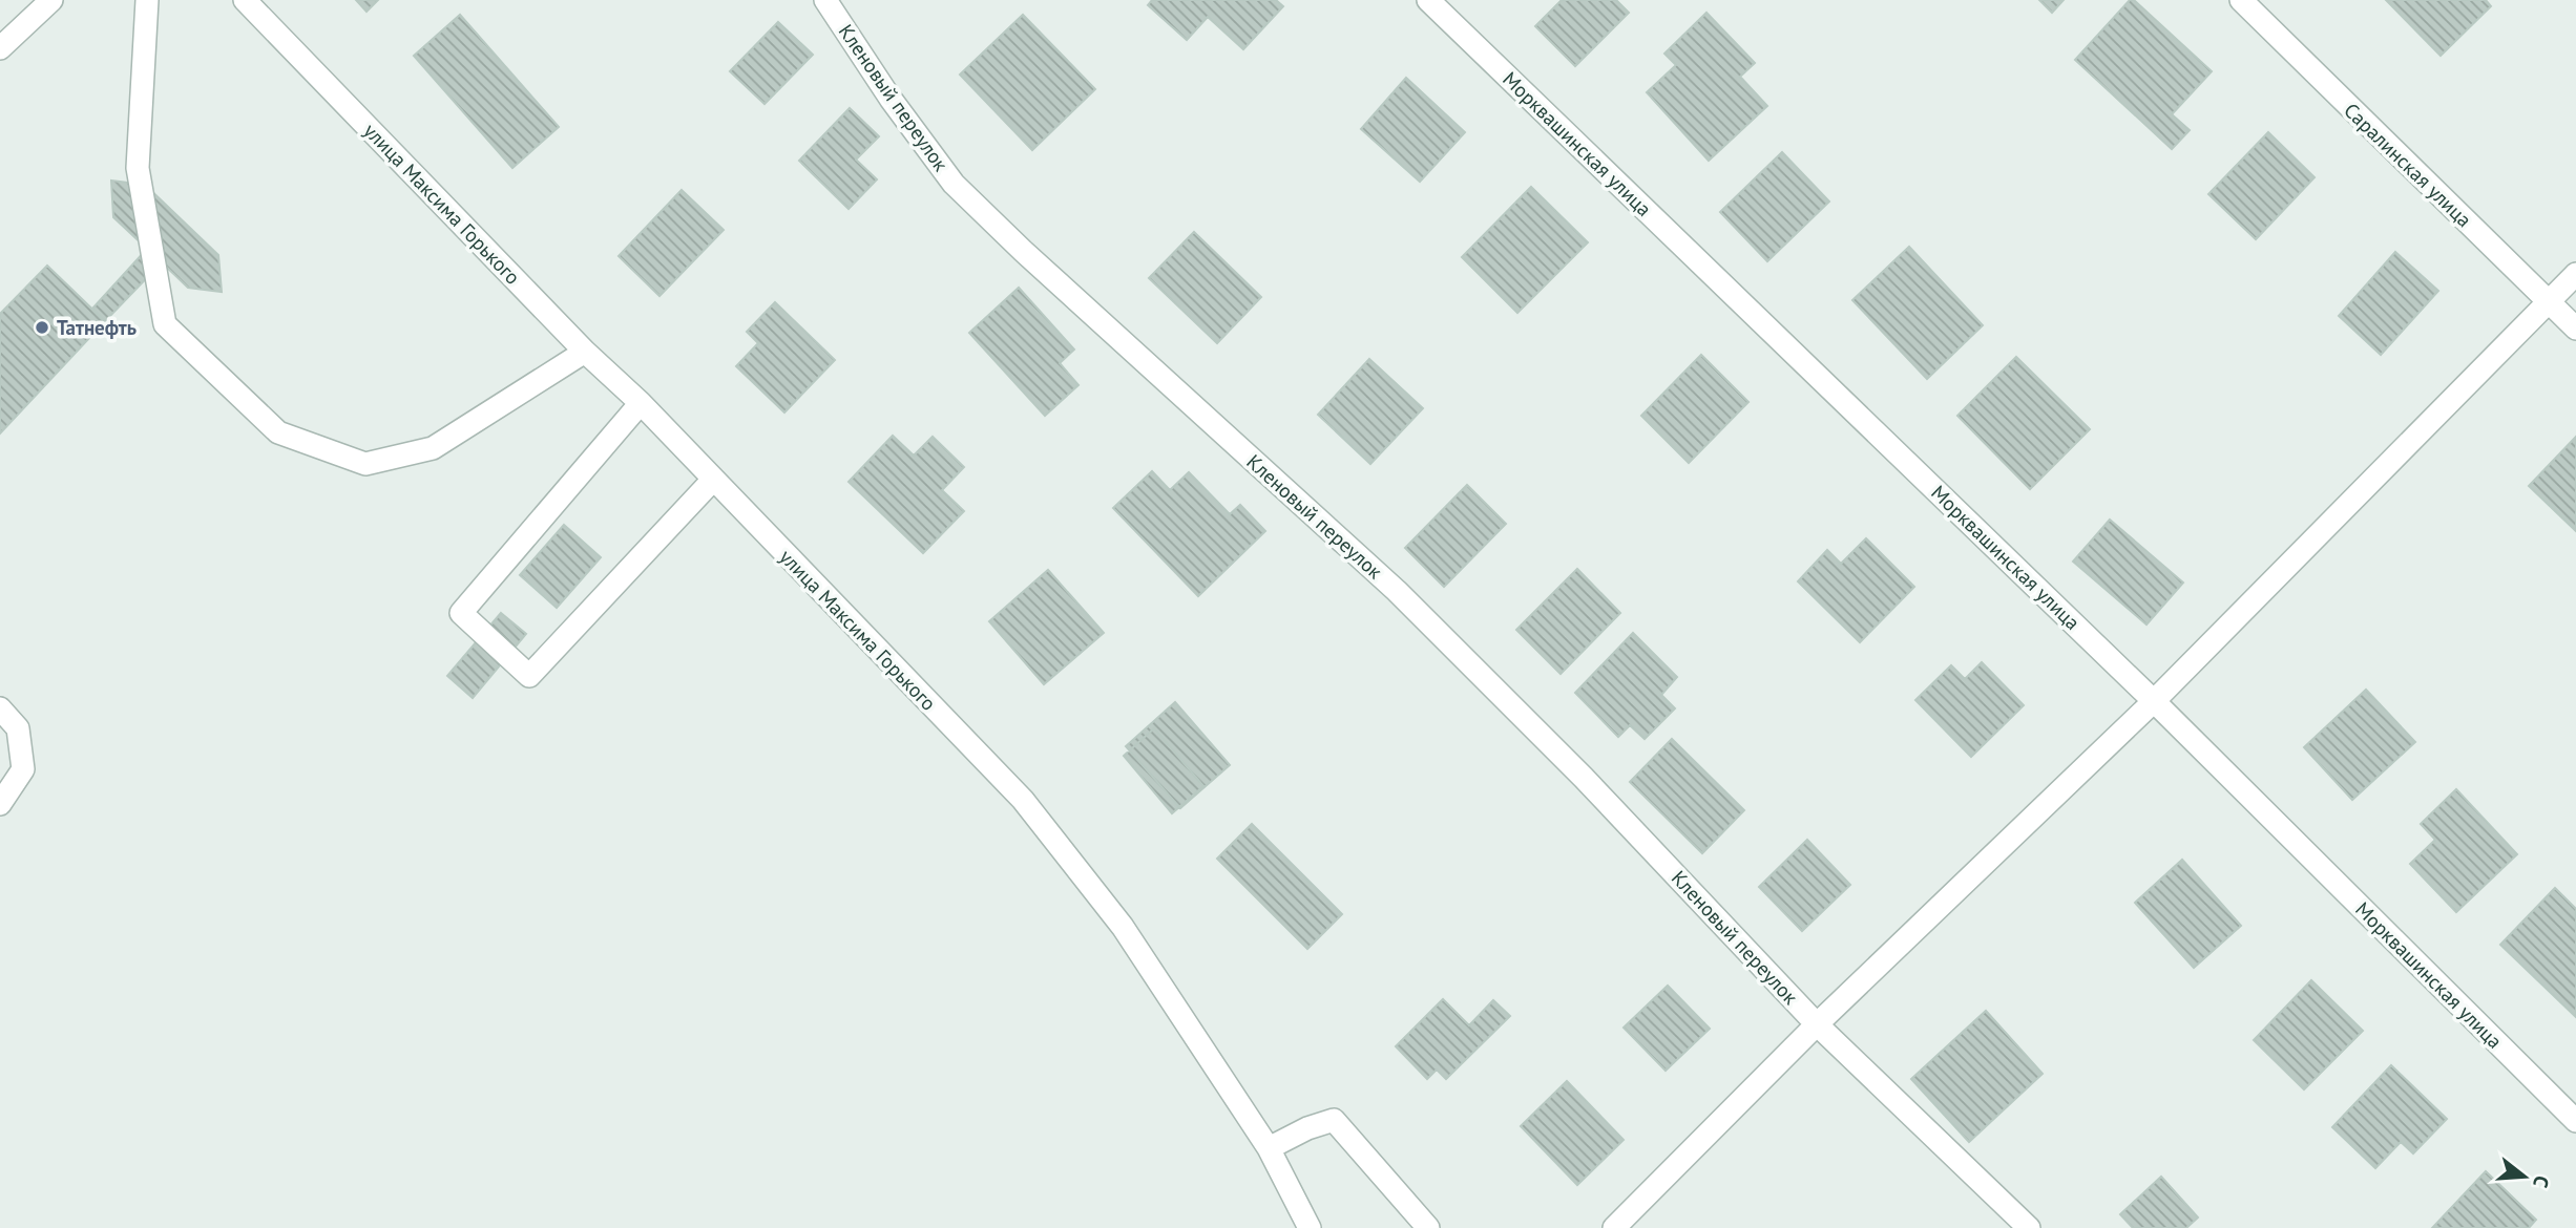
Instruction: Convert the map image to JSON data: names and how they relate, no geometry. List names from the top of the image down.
{
  "streets": {
    "street": [
      "Кленовый переулок",
      "Морквашинская улица",
      "Саралинская улица",
      "улица Максима Горького"
    ]
  },
  "places": ["Татнефть"],
  "north": "right"
}
